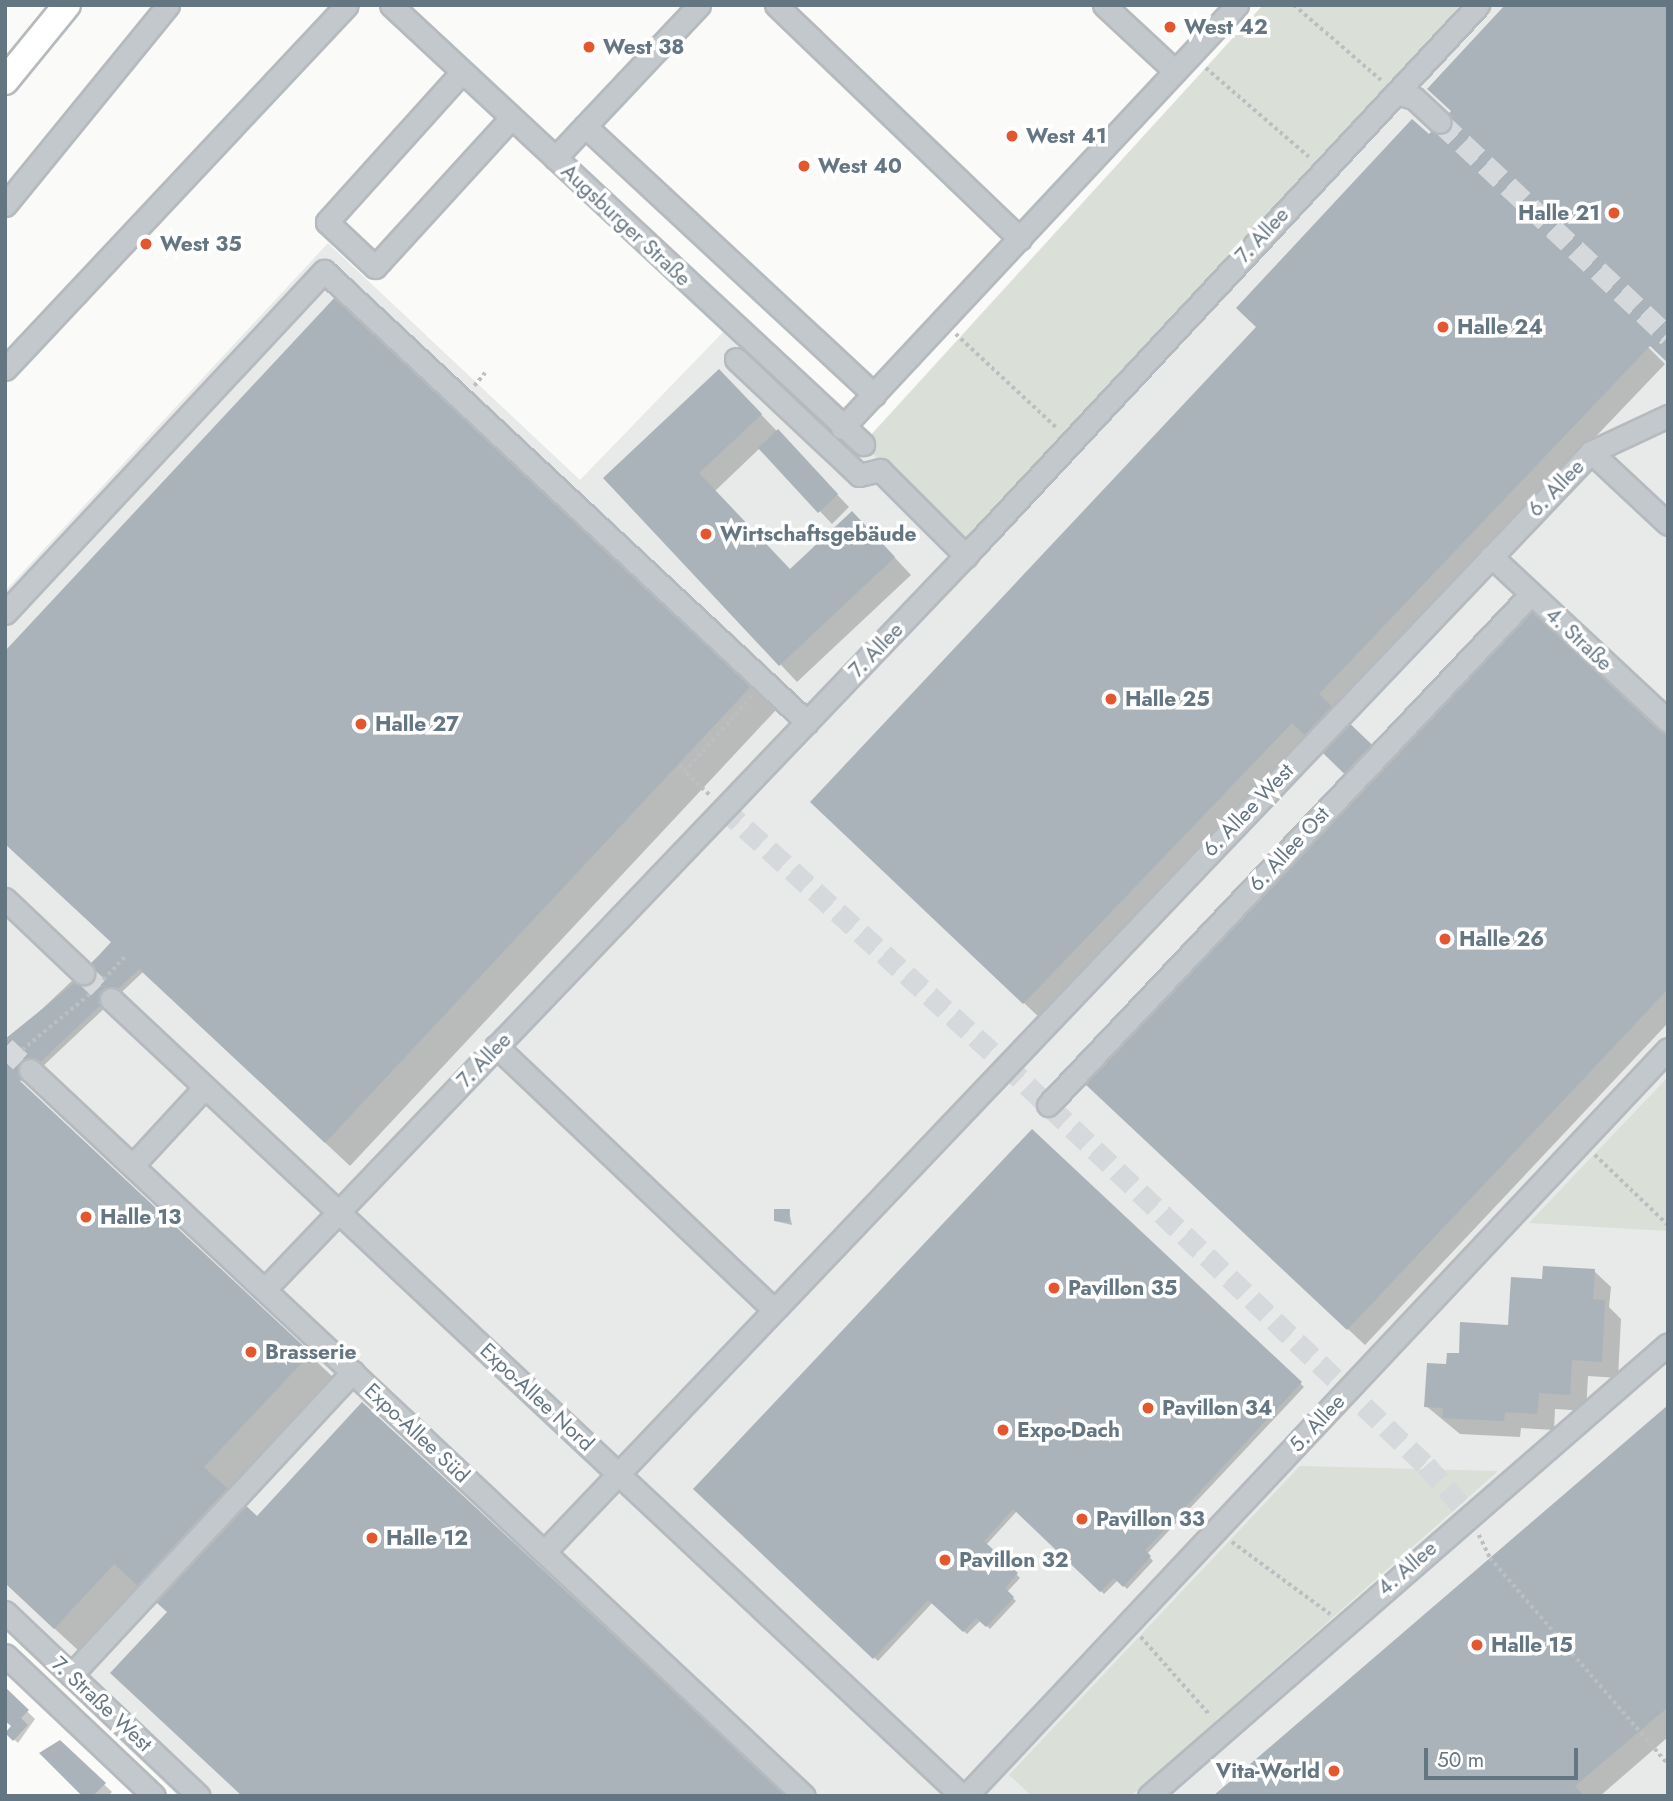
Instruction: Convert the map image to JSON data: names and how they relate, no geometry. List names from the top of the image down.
{
  "streets": {
    "street": [
      "Augsburger Straße",
      "7. Allee",
      "6. Allee",
      "4. Straße",
      "6. Allee West",
      "6. Allee Ost",
      "Expo-Allee Nord",
      "5. Allee",
      "Expo-Allee Süd",
      "4. Allee",
      "7. Straße West"
    ]
  },
  "crossings": [
    ["7. Allee", "Expo-Allee Nord"],
    ["7. Allee", "Expo-Allee Süd"],
    ["6. Allee", "4. Straße"],
    ["6. Allee", "6. Allee West"],
    ["4. Straße", "6. Allee West"],
    ["4. Straße", "6. Allee Ost"],
    ["6. Allee West", "Expo-Allee Nord"],
    ["6. Allee West", "Expo-Allee Süd"],
    ["Expo-Allee Nord", "5. Allee"]
  ],
  "places": [
    "West 42",
    "West 38",
    "West 41",
    "West 40",
    "Halle 21",
    "West 35",
    "Halle 24",
    "Wirtschaftsgebäude",
    "Halle 25",
    "Halle 27",
    "Halle 26",
    "Halle 13",
    "Pavillon 35",
    "Brasserie",
    "Pavillon 34",
    "Expo-Dach",
    "Pavillon 33",
    "Halle 12",
    "Pavillon 32",
    "Halle 15",
    "Vita-World"
  ],
  "scale_bar": "50 m"
}
